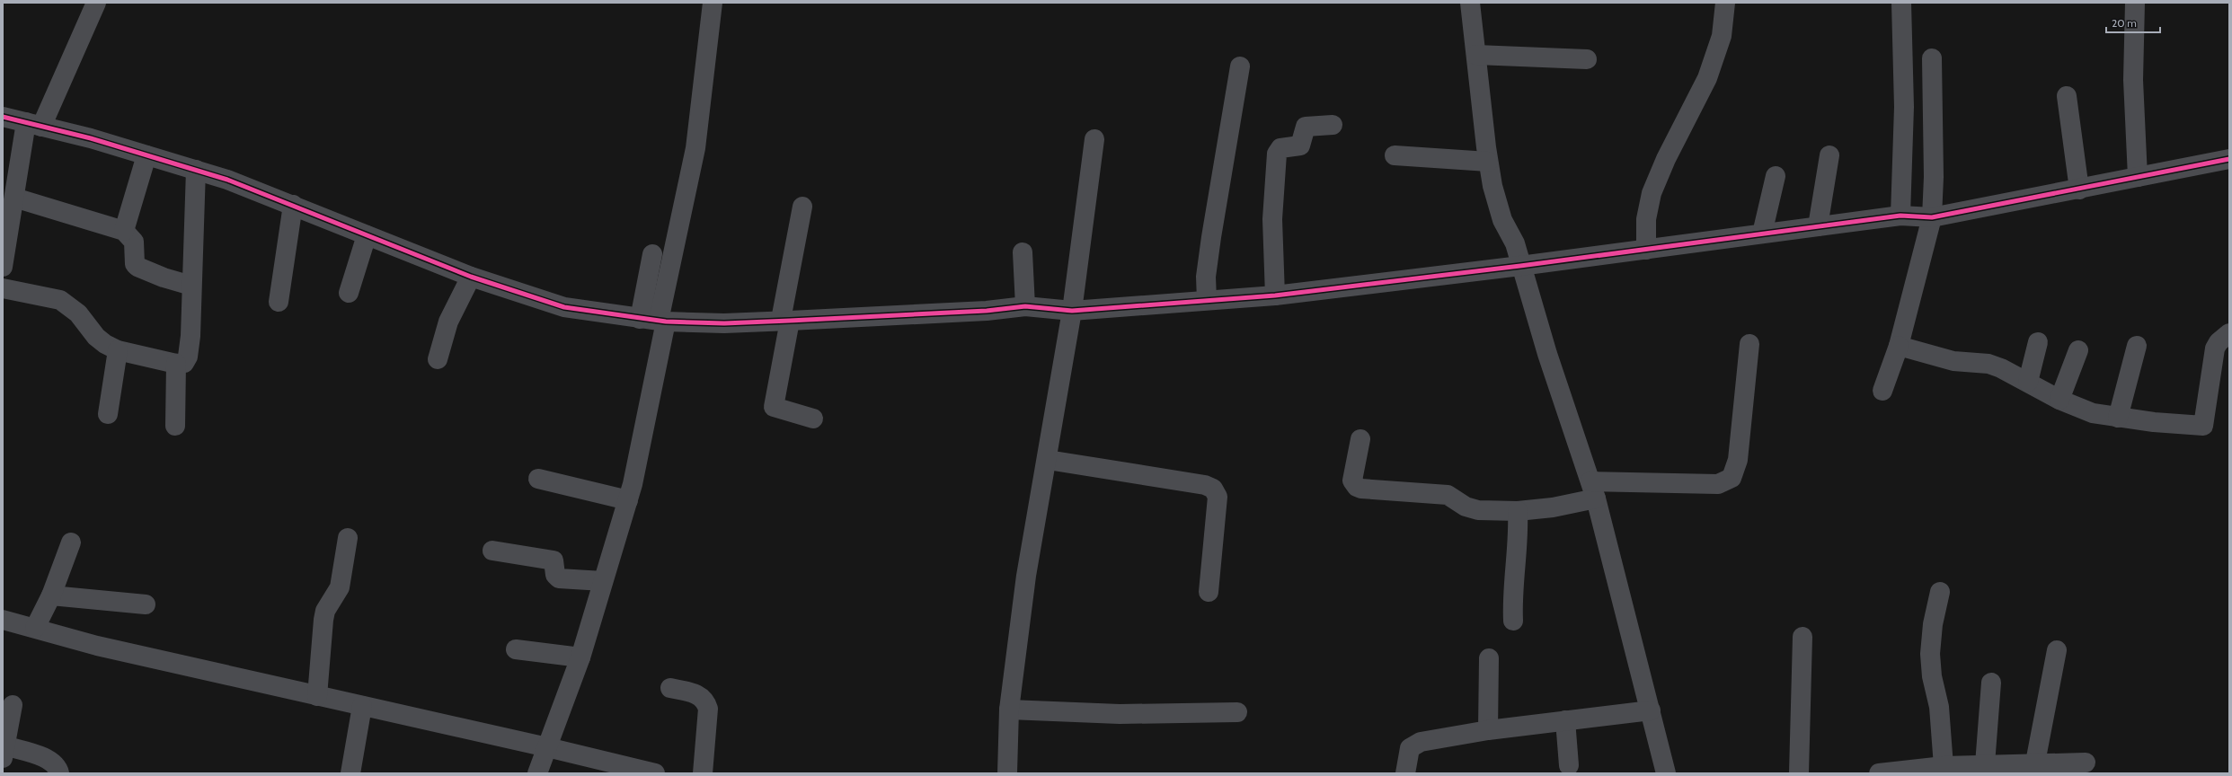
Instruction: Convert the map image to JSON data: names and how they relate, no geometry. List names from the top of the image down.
{
  "scale_bar": "20 m"
}
